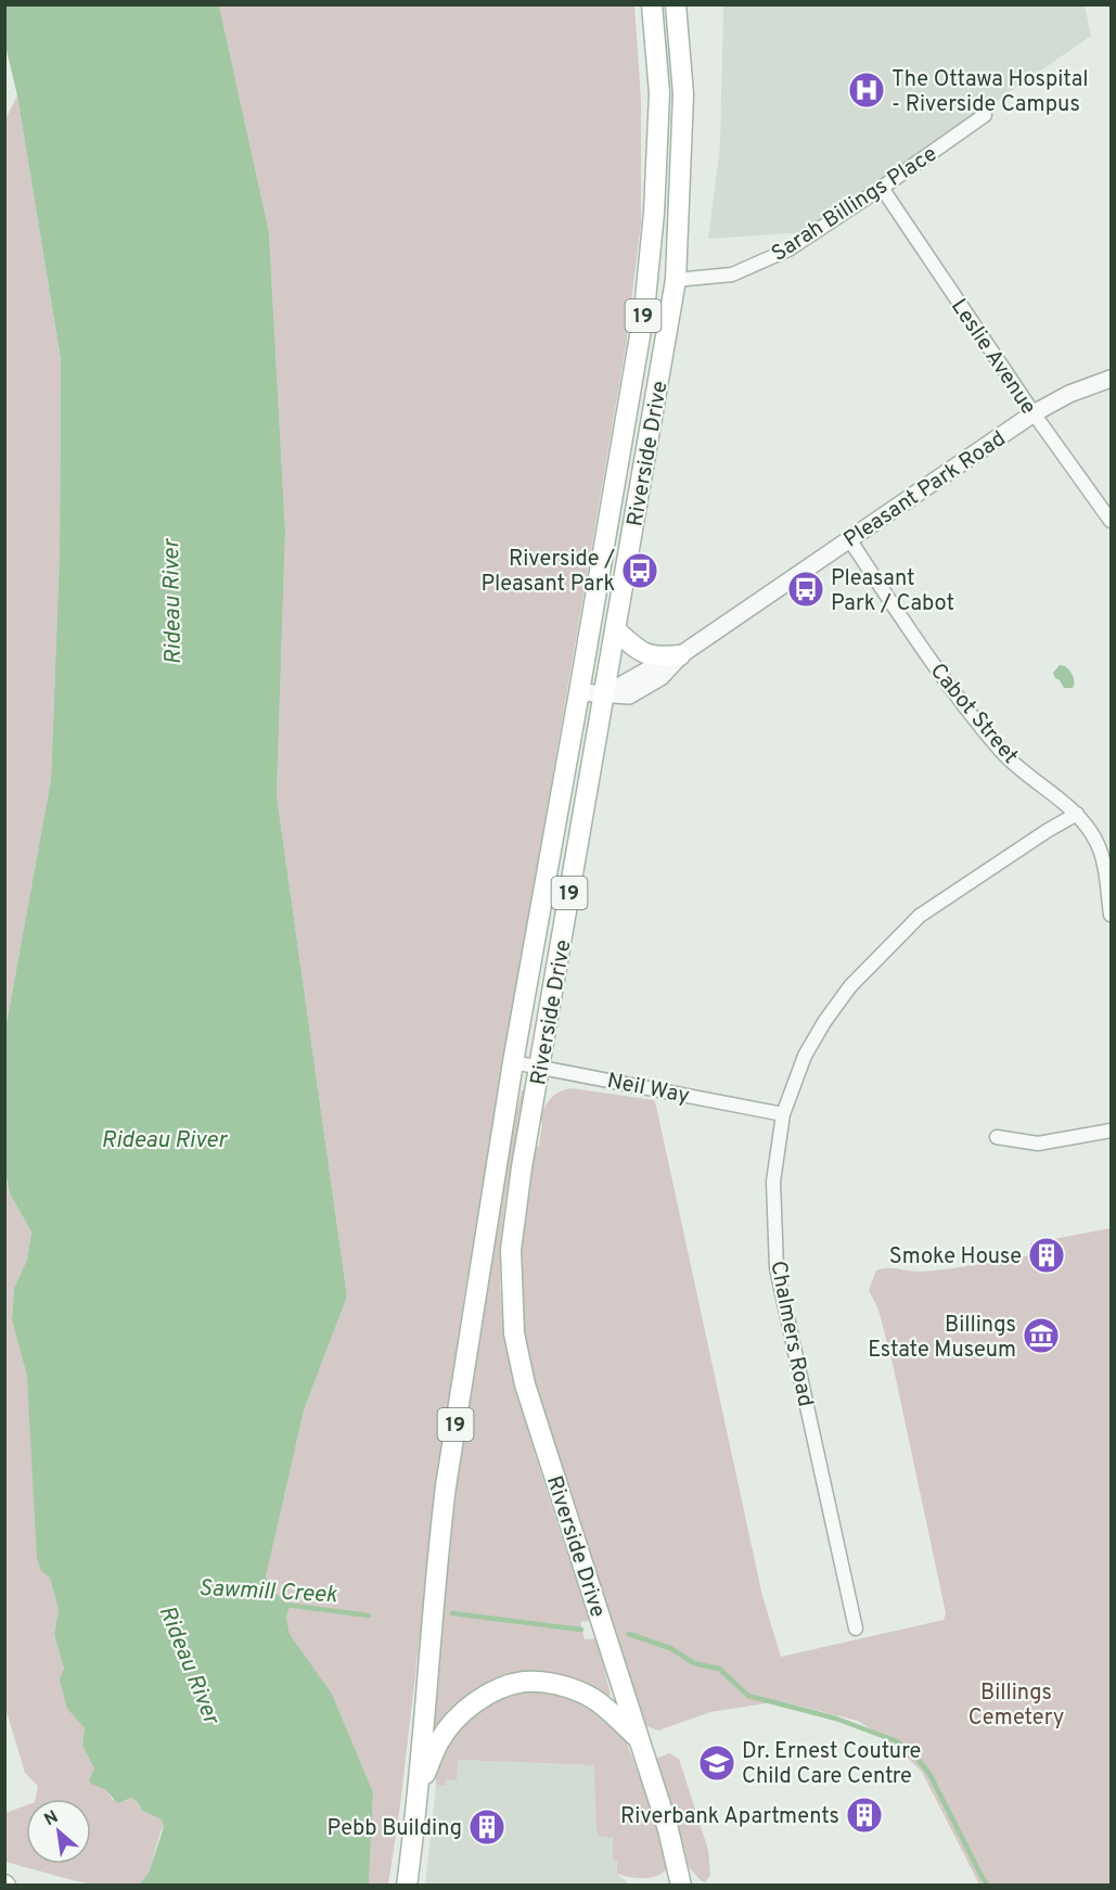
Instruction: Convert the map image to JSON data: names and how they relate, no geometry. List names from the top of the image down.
{
  "streets": {
    "main road": ["19", "Riverside Drive"],
    "street": [
      "Sarah Billings Place",
      "Leslie Avenue",
      "Pleasant Park Road",
      "Cabot Street",
      "Neil Way",
      "Chalmers Road"
    ]
  },
  "crossings": [
    ["Sarah Billings Place", "Leslie Avenue"],
    ["Sarah Billings Place", "Riverside Drive"],
    ["Leslie Avenue", "Pleasant Park Road"],
    ["Riverside Drive", "Pleasant Park Road"],
    ["Riverside Drive", "Neil Way"],
    ["Pleasant Park Road", "Cabot Street"],
    ["Cabot Street", "Chalmers Road"],
    ["Neil Way", "Chalmers Road"]
  ],
  "water": ["Rideau River", "Sawmill Creek"],
  "parks": ["Billings Cemetery"],
  "places": {
    "hospital": ["The Ottawa Hospital - Riverside Campus"],
    "bus stop": ["Riverside / Pleasant Park", "Pleasant Park / Cabot"],
    "building": ["Smoke House", "Riverbank Apartments", "Pebb Building"],
    "museum": ["Billings Estate Museum"],
    "school or university": ["Dr. Ernest Couture Child Care Centre"]
  },
  "north": "top left"
}
